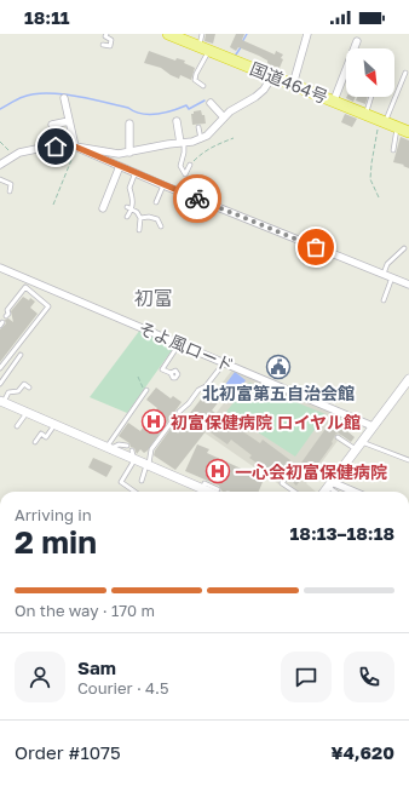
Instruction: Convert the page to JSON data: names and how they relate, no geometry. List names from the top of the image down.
{
  "streets": {
    "highway": ["国道464号"],
    "street": ["そよ風ロード"]
  },
  "districts": ["初富"],
  "places": {
    "public building": ["北初富第五自治会館"],
    "hospital": ["初富保健病院 ロイヤル館", "一心会初富保健病院"]
  },
  "north": "bottom right",
  "page": {
    "status": "18:11",
    "heading": ["2 min", "Arriving in", "18:13–18:18"],
    "panel": [
      "Sam",
      "Courier · 4.5",
      "Order #1075",
      "¥4,620"
    ],
    "bar": "On the way · 170 m"
  }
}
